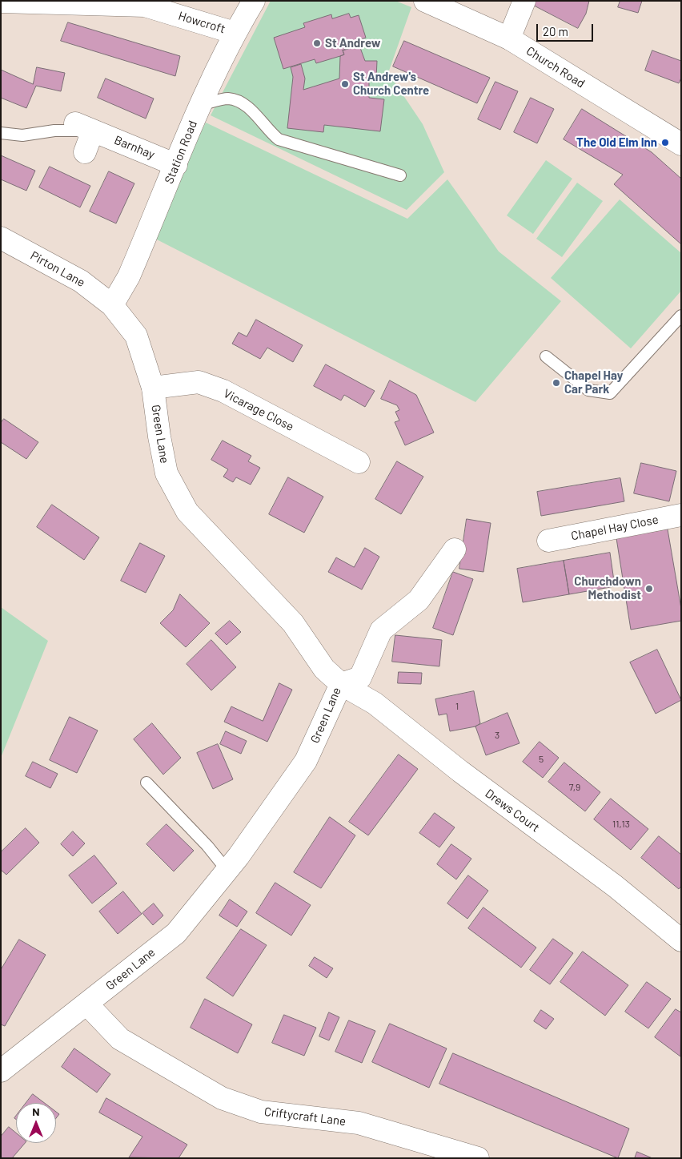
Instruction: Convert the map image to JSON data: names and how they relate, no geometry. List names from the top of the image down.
{
  "streets": {
    "street": [
      "Howcroft",
      "Church Road",
      "Barnhay",
      "Station Road",
      "Pirton Lane",
      "Vicarage Close",
      "Green Lane",
      "Chapel Hay Close",
      "Drews Court",
      "Criftycraft Lane"
    ]
  },
  "crossings": [
    ["Howcroft", "Station Road"],
    ["Barnhay", "Station Road"],
    ["Station Road", "Pirton Lane"],
    ["Station Road", "Green Lane"],
    ["Pirton Lane", "Green Lane"],
    ["Vicarage Close", "Green Lane"],
    ["Green Lane", "Drews Court"],
    ["Green Lane", "Criftycraft Lane"]
  ],
  "places": [
    "St Andrew",
    "St Andrew's Church Centre",
    "The Old Elm Inn",
    "Chapel Hay Car Park",
    "Churchdown Methodist"
  ],
  "house_numbers": [
    "1",
    "3",
    "5",
    "7,9",
    "11,13"
  ],
  "scale_bar": "20 m",
  "north": "top"
}
